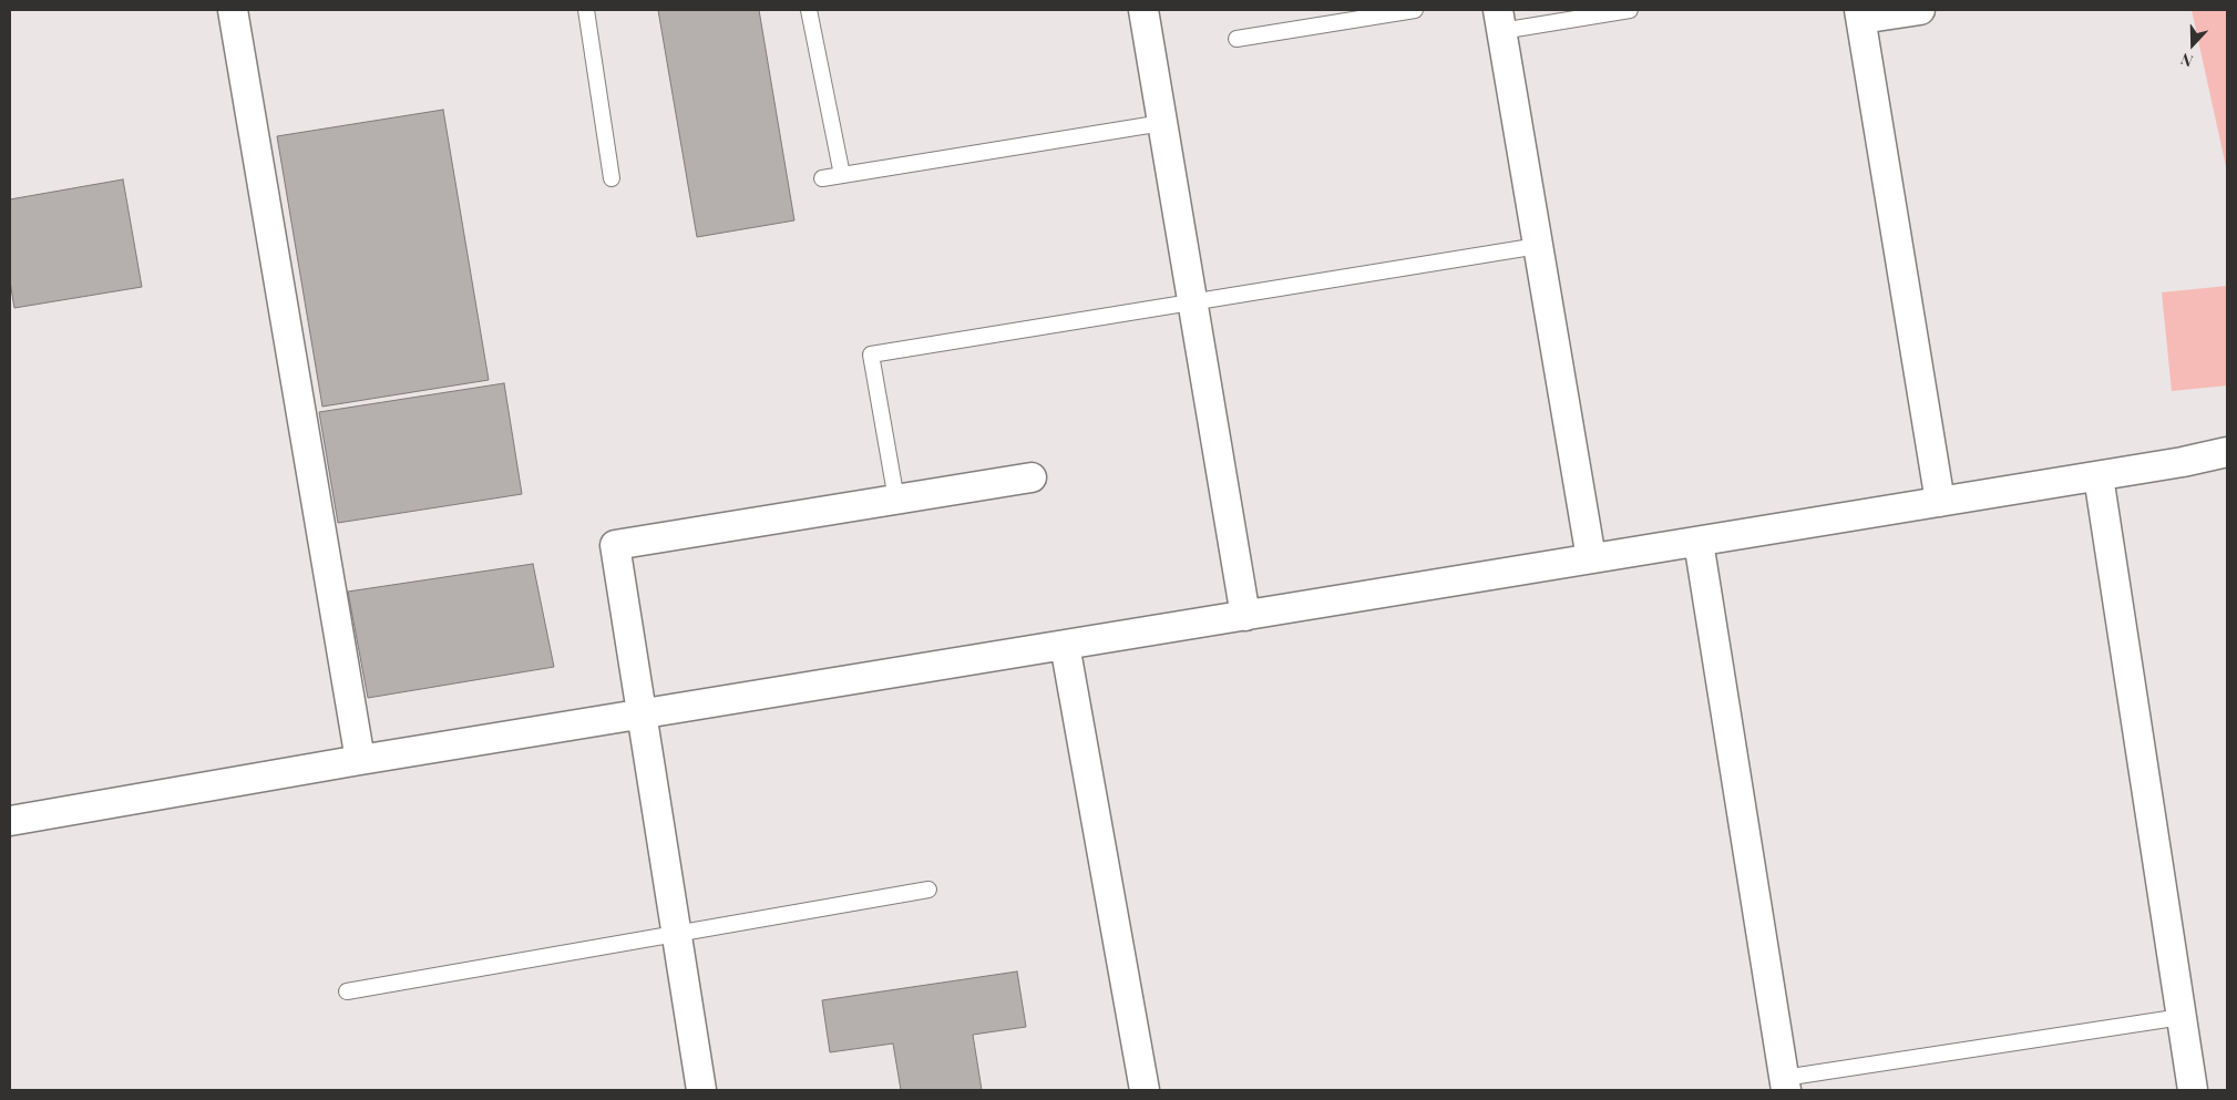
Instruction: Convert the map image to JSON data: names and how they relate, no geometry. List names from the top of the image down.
{
  "north": "bottom"
}
